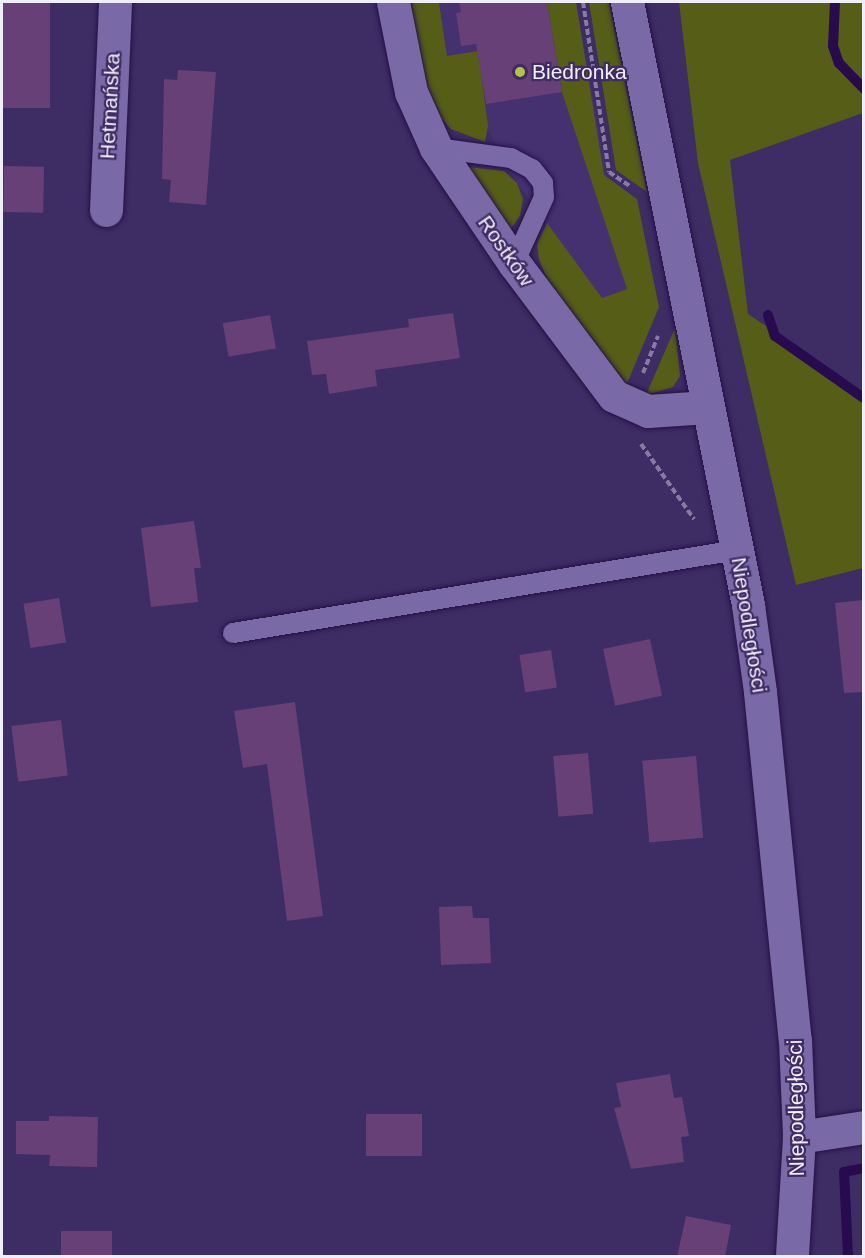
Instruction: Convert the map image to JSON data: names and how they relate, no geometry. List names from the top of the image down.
{
  "streets": {
    "street": ["Hetmańska", "Rostków", "Niepodległości"]
  },
  "crossings": [
    ["Rostków", "Niepodległości"]
  ],
  "places": ["Biedronka"]
}
